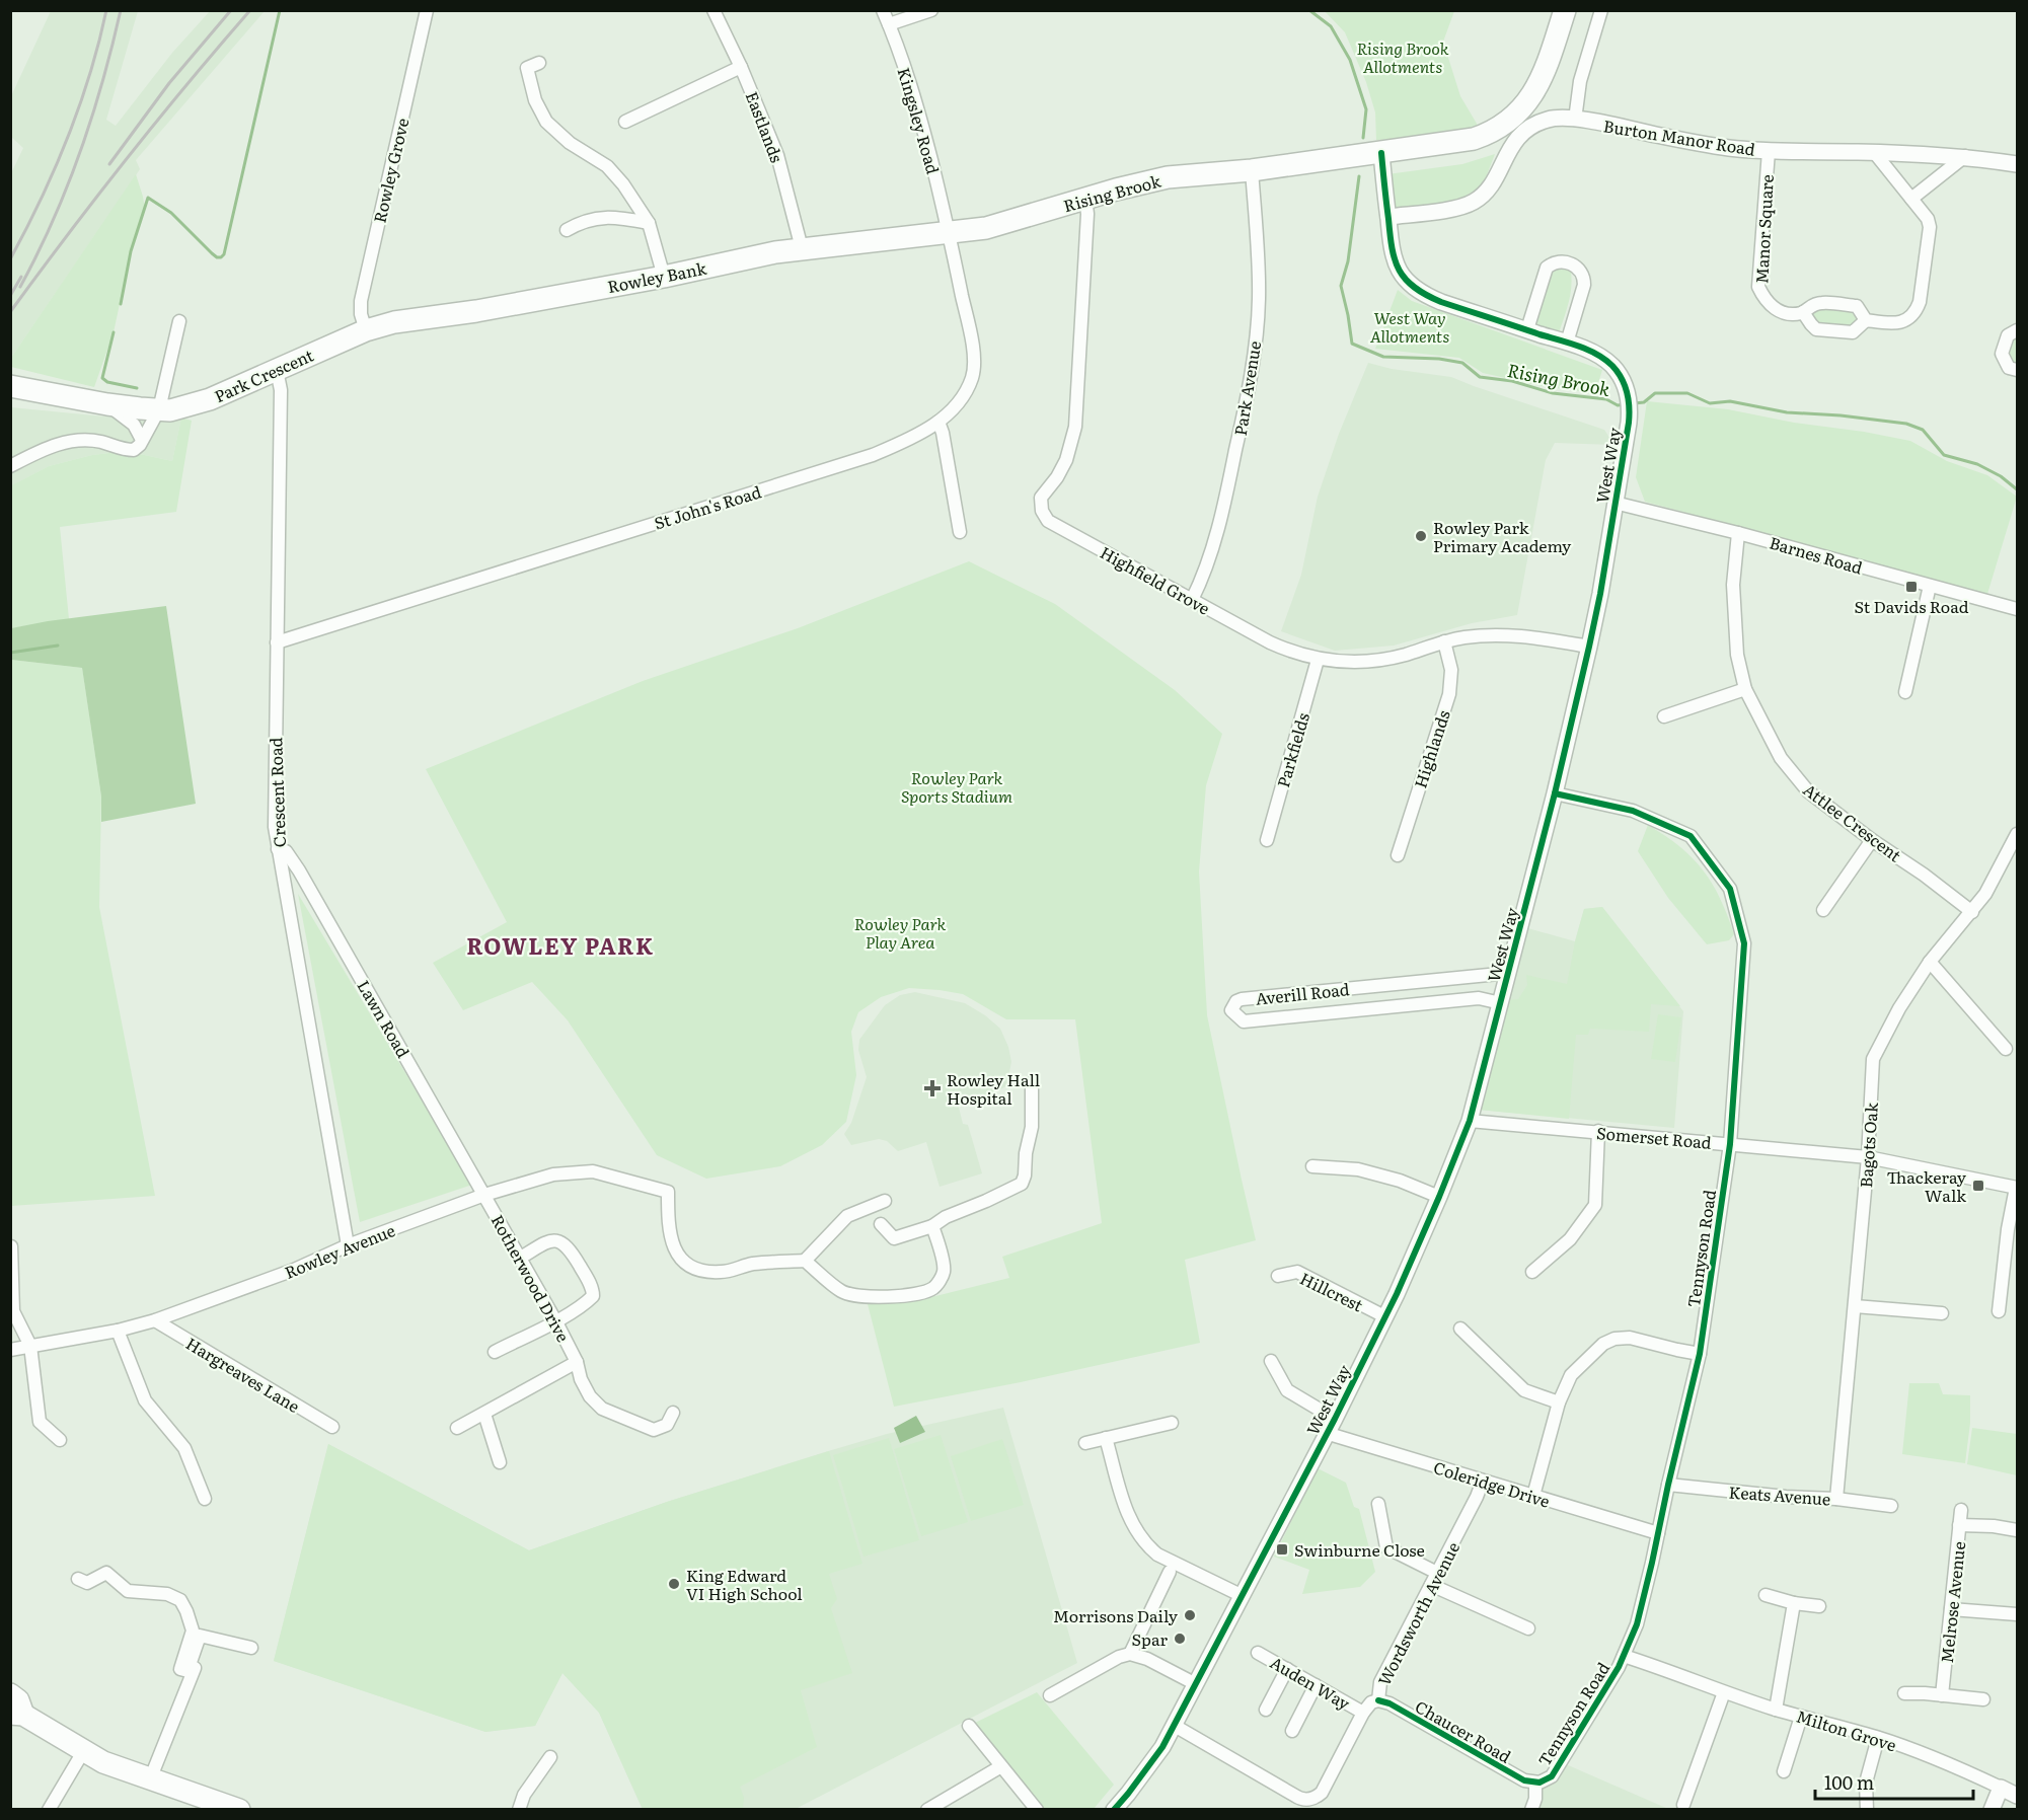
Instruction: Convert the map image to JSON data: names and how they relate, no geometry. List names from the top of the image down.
{
  "streets": {
    "highway": ["Rising Brook", "Rowley Bank", "Park Crescent"],
    "street": [
      "Kingsley Road",
      "Eastlands",
      "Burton Manor Road",
      "Rowley Grove",
      "Manor Square",
      "Park Avenue",
      "West Way",
      "St John's Road",
      "Barnes Road",
      "Highfield Grove",
      "Highlands",
      "Parkfields",
      "Crescent Road",
      "Attlee Crescent",
      "Averill Road",
      "Lawn Road",
      "Somerset Road",
      "Bagots Oak",
      "Tennyson Road",
      "Rowley Avenue",
      "Rotherwood Drive",
      "Hillcrest",
      "Hargreaves Lane",
      "Coleridge Drive",
      "Keats Avenue",
      "Melrose Avenue",
      "Wordsworth Avenue",
      "Auden Way",
      "Milton Grove",
      "Chaucer Road"
    ]
  },
  "crossings": [
    ["Kingsley Road", "Rising Brook"],
    ["Kingsley Road", "Rowley Bank"],
    ["Kingsley Road", "St John's Road"],
    ["Eastlands", "Rowley Bank"],
    ["Burton Manor Road", "Manor Square"],
    ["Burton Manor Road", "West Way"],
    ["Rowley Grove", "Rowley Bank"],
    ["Rowley Grove", "Park Crescent"],
    ["Rising Brook", "Rowley Bank"],
    ["Rising Brook", "Park Avenue"],
    ["Rising Brook", "West Way"],
    ["Rising Brook", "St John's Road"],
    ["Rising Brook", "Highfield Grove"],
    ["Rowley Bank", "Park Crescent"],
    ["Rowley Bank", "St John's Road"],
    ["Park Crescent", "Crescent Road"],
    ["Park Avenue", "Highfield Grove"],
    ["West Way", "Barnes Road"],
    ["West Way", "Highfield Grove"],
    ["West Way", "Averill Road"],
    ["West Way", "Somerset Road"],
    ["West Way", "Tennyson Road"],
    ["West Way", "Hillcrest"],
    ["West Way", "Coleridge Drive"],
    ["West Way", "Wordsworth Avenue"],
    ["St John's Road", "Crescent Road"],
    ["Barnes Road", "Attlee Crescent"],
    ["Highfield Grove", "Highlands"],
    ["Highfield Grove", "Parkfields"],
    ["Crescent Road", "Lawn Road"],
    ["Crescent Road", "Rowley Avenue"],
    ["Attlee Crescent", "Bagots Oak"],
    ["Lawn Road", "Rowley Avenue"],
    ["Lawn Road", "Rotherwood Drive"],
    ["Somerset Road", "Bagots Oak"],
    ["Somerset Road", "Tennyson Road"],
    ["Bagots Oak", "Keats Avenue"],
    ["Tennyson Road", "Coleridge Drive"],
    ["Tennyson Road", "Keats Avenue"],
    ["Tennyson Road", "Milton Grove"],
    ["Tennyson Road", "Chaucer Road"],
    ["Rowley Avenue", "Rotherwood Drive"],
    ["Rowley Avenue", "Hargreaves Lane"],
    ["Coleridge Drive", "Wordsworth Avenue"],
    ["Wordsworth Avenue", "Auden Way"],
    ["Wordsworth Avenue", "Chaucer Road"]
  ],
  "districts": ["ROWLEY PARK"],
  "water": ["Rising Brook"],
  "parks": [
    "Rising Brook Allotments",
    "West Way Allotments",
    "Rowley Park Sports Stadium",
    "Rowley Park Play Area"
  ],
  "places": {
    "other": [
      "Rowley Park Primary Academy",
      "King Edward VI High School",
      "Morrisons Daily",
      "Spar"
    ],
    "transit": ["St Davids Road", "Thackeray Walk", "Swinburne Close"],
    "health": ["Rowley Hall Hospital"]
  },
  "scale_bar": "100 m"
}
